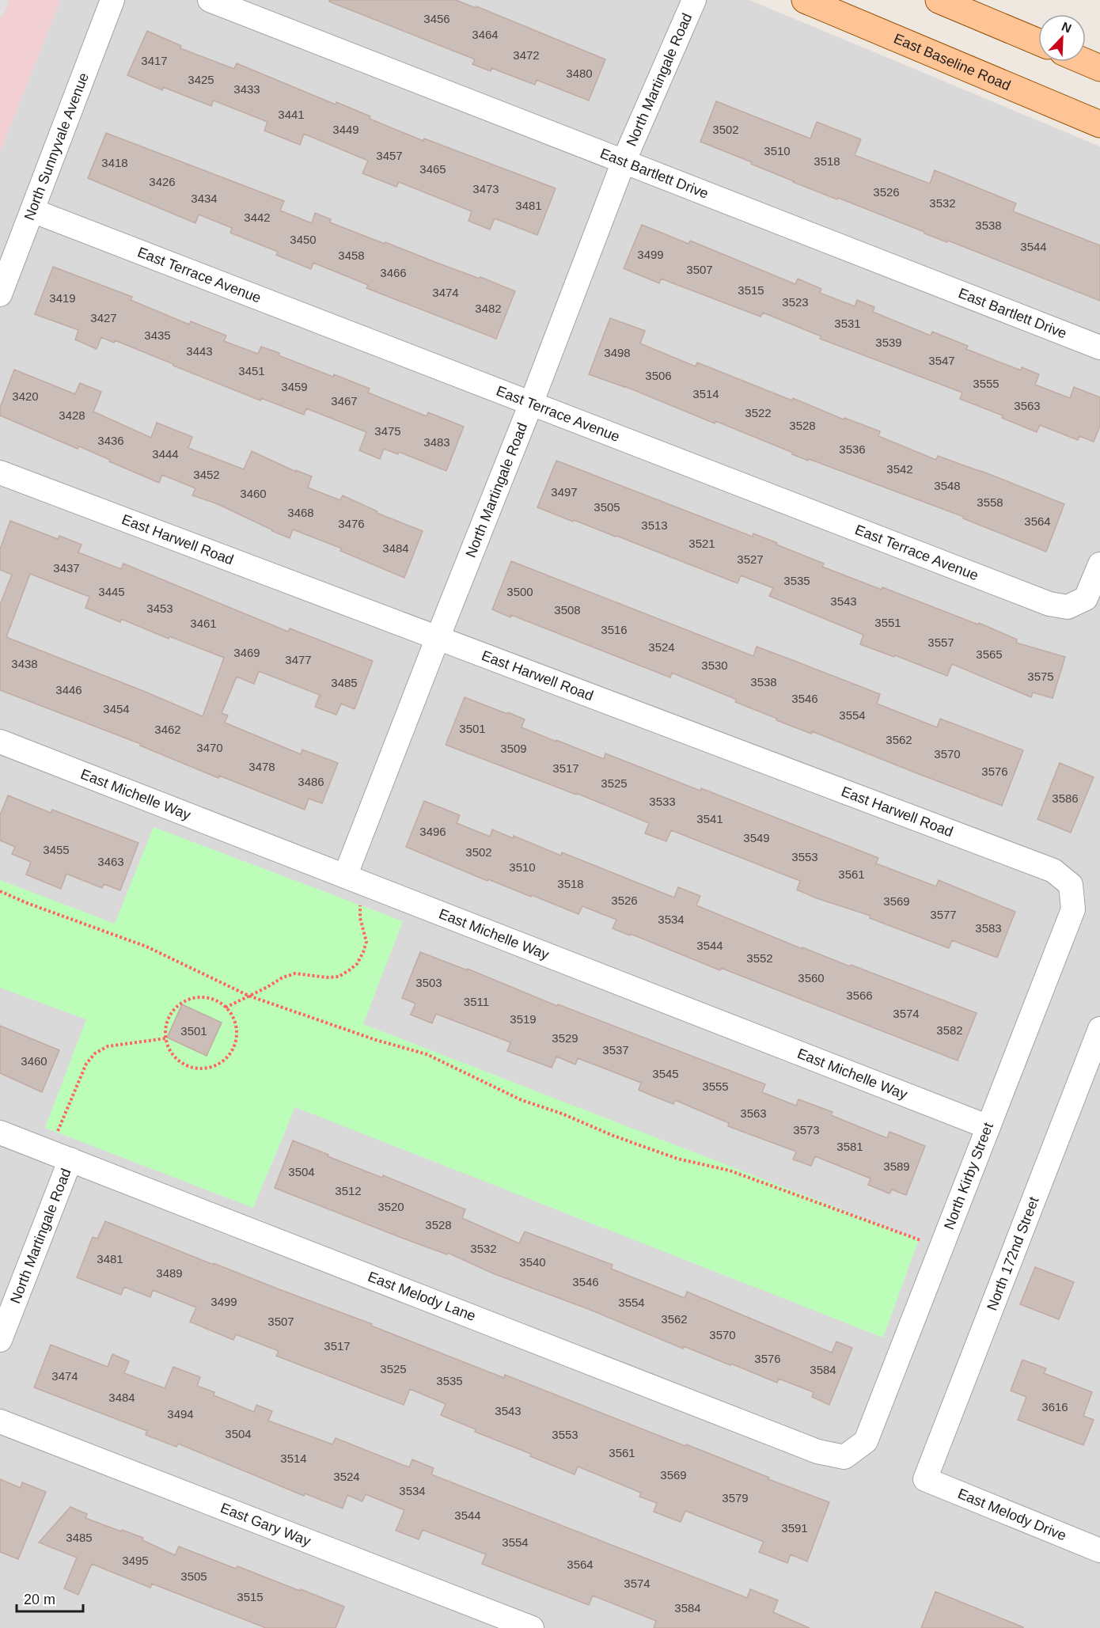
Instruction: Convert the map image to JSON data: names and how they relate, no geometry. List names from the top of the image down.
{
  "streets": {
    "main road": ["East Baseline Road"],
    "street": [
      "North Martingale Road",
      "North Sunnyvale Avenue",
      "East Bartlett Drive",
      "East Terrace Avenue",
      "East Harwell Road",
      "East Michelle Way",
      "North Kirby Street",
      "North 172nd Street",
      "East Melody Lane",
      "East Melody Drive",
      "East Gary Way"
    ]
  },
  "crossings": [
    ["North Martingale Road", "East Bartlett Drive"],
    ["North Martingale Road", "East Terrace Avenue"],
    ["North Martingale Road", "East Harwell Road"],
    ["North Martingale Road", "East Michelle Way"],
    ["North Martingale Road", "East Melody Lane"],
    ["North Sunnyvale Avenue", "East Terrace Avenue"],
    ["East Harwell Road", "North Kirby Street"],
    ["East Michelle Way", "North Kirby Street"],
    ["North Kirby Street", "East Melody Lane"],
    ["North 172nd Street", "East Melody Drive"]
  ],
  "house_numbers": [
    "3456",
    "3464",
    "3472",
    "3417",
    "3480",
    "3425",
    "3433",
    "3441",
    "3449",
    "3502",
    "3510",
    "3457",
    "3518",
    "3418",
    "3465",
    "3426",
    "3473",
    "3526",
    "3434",
    "3532",
    "3481",
    "3442",
    "3538",
    "3450",
    "3544",
    "3499",
    "3458",
    "3507",
    "3466",
    "3515",
    "3474",
    "3419",
    "3523",
    "3482",
    "3427",
    "3531",
    "3435",
    "3539",
    "3443",
    "3498",
    "3547",
    "3451",
    "3506",
    "3555",
    "3459",
    "3514",
    "3420",
    "3467",
    "3563",
    "3522",
    "3428",
    "3528",
    "3475",
    "3436",
    "3483",
    "3536",
    "3444",
    "3542",
    "3452",
    "3548",
    "3497",
    "3460",
    "3558",
    "3505",
    "3468",
    "3564",
    "3476",
    "3513",
    "3521",
    "3484",
    "3527",
    "3437",
    "3535",
    "3445",
    "3500",
    "3543",
    "3453",
    "3508",
    "3551",
    "3461",
    "3516",
    "3557",
    "3524",
    "3469",
    "3565",
    "3477",
    "3438",
    "3530",
    "3575",
    "3538",
    "3485",
    "3446",
    "3546",
    "3454",
    "3554",
    "3501",
    "3462",
    "3562",
    "3470",
    "3509",
    "3570",
    "3478",
    "3517",
    "3576",
    "3486",
    "3525",
    "3586",
    "3533",
    "3541",
    "3496",
    "3549",
    "3455",
    "3502",
    "3553",
    "3463",
    "3510",
    "3561",
    "3518",
    "3526",
    "3569",
    "3577",
    "3534",
    "3583",
    "3544",
    "3552",
    "3560",
    "3503",
    "3566",
    "3511",
    "3574",
    "3519",
    "3582",
    "3501",
    "3529",
    "3537",
    "3460",
    "3545",
    "3555",
    "3563",
    "3573",
    "3581",
    "3589",
    "3504",
    "3512",
    "3520",
    "3528",
    "3532",
    "3481",
    "3540",
    "3489",
    "3546",
    "3499",
    "3554",
    "3562",
    "3507",
    "3570",
    "3517",
    "3576",
    "3525",
    "3584",
    "3474",
    "3535",
    "3484",
    "3616",
    "3543",
    "3494",
    "3504",
    "3553",
    "3561",
    "3514",
    "3569",
    "3524",
    "3534",
    "3579",
    "3544",
    "3591",
    "3485",
    "3554",
    "3495",
    "3564",
    "3505",
    "3574",
    "3515",
    "3584"
  ],
  "scale_bar": "20 m",
  "north": "top right"
}
